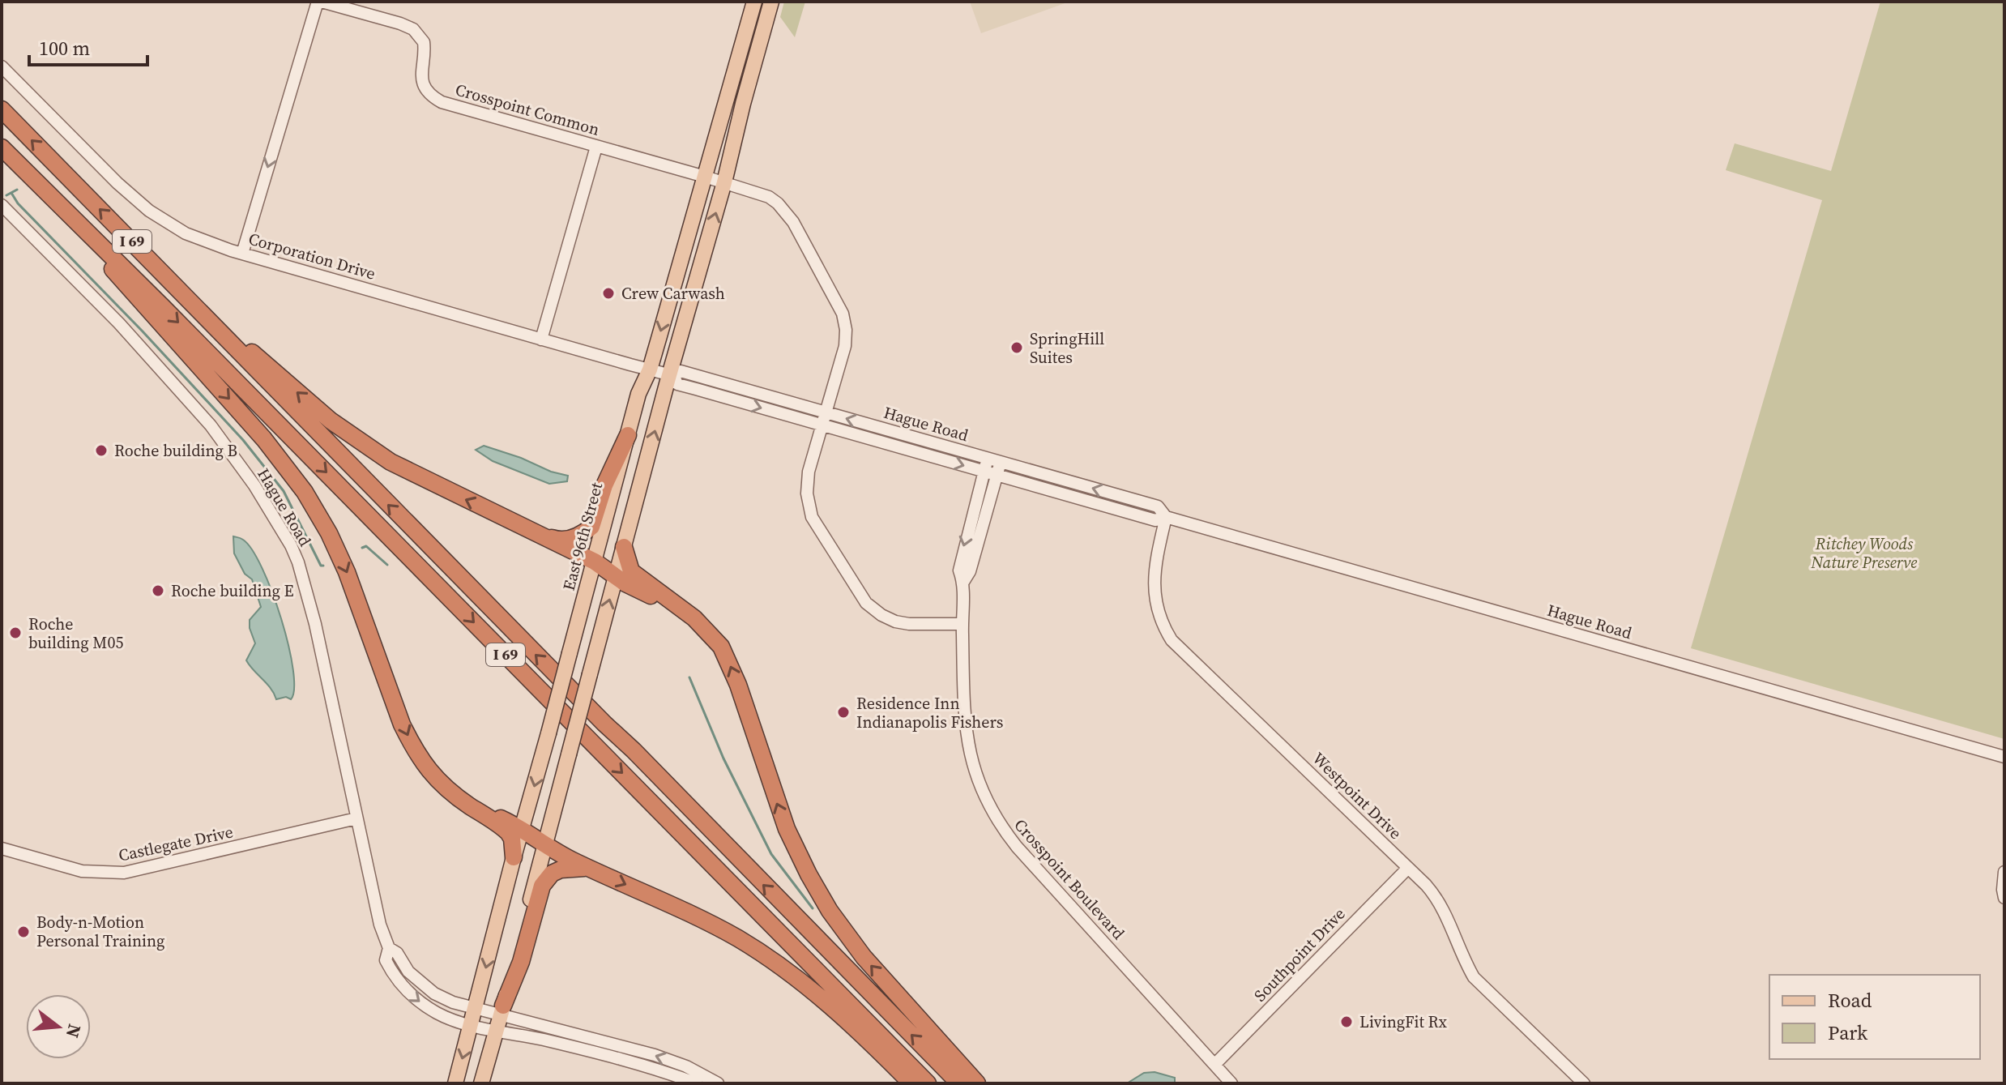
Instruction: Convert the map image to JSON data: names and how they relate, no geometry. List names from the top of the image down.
{
  "streets": {
    "highway": ["I 69"],
    "main road": ["East 96th Street"],
    "street": [
      "Crosspoint Common",
      "Corporation Drive",
      "Hague Road",
      "Westpoint Drive",
      "Castlegate Drive",
      "Crosspoint Boulevard",
      "Southpoint Drive"
    ]
  },
  "crossings": [
    ["Crosspoint Common", "Corporation Drive"],
    ["Crosspoint Common", "Hague Road"],
    ["Crosspoint Common", "East 96th Street"],
    ["Crosspoint Common", "Crosspoint Boulevard"],
    ["Corporation Drive", "Hague Road"],
    ["Corporation Drive", "East 96th Street"],
    ["Hague Road", "East 96th Street"],
    ["Hague Road", "Westpoint Drive"],
    ["Hague Road", "Castlegate Drive"],
    ["Hague Road", "Crosspoint Boulevard"],
    ["Westpoint Drive", "Southpoint Drive"],
    ["Crosspoint Boulevard", "Southpoint Drive"]
  ],
  "parks": ["Ritchey Woods Nature Preserve"],
  "places": [
    "Crew Carwash",
    "SpringHill Suites",
    "Roche building B",
    "Roche building E",
    "Roche building M05",
    "Residence Inn Indianapolis Fishers",
    "Body-n-Motion Personal Training",
    "LivingFit Rx"
  ],
  "legend": ["Road", "Park"],
  "scale_bar": "100 m",
  "north": "right"
}
